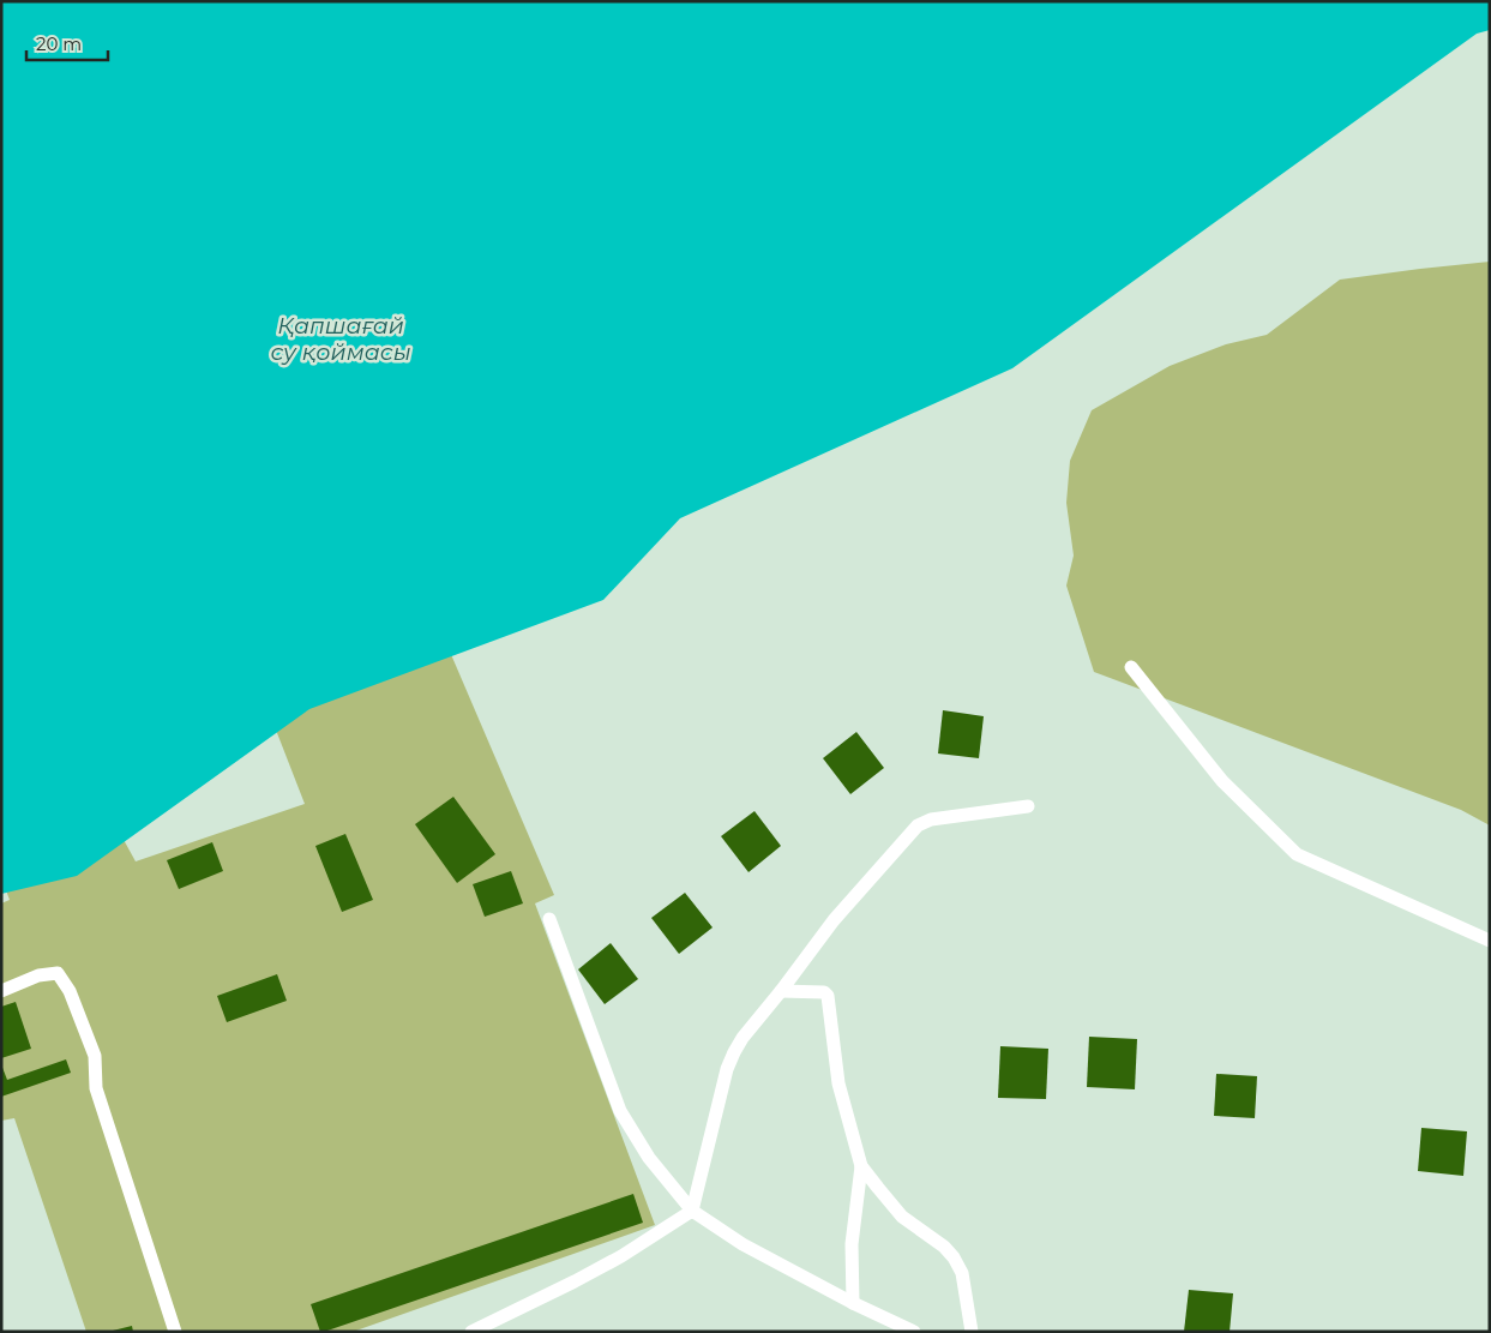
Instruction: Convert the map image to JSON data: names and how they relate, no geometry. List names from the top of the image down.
{
  "water": ["Қапшағай су қоймасы"],
  "scale_bar": "20 m"
}
